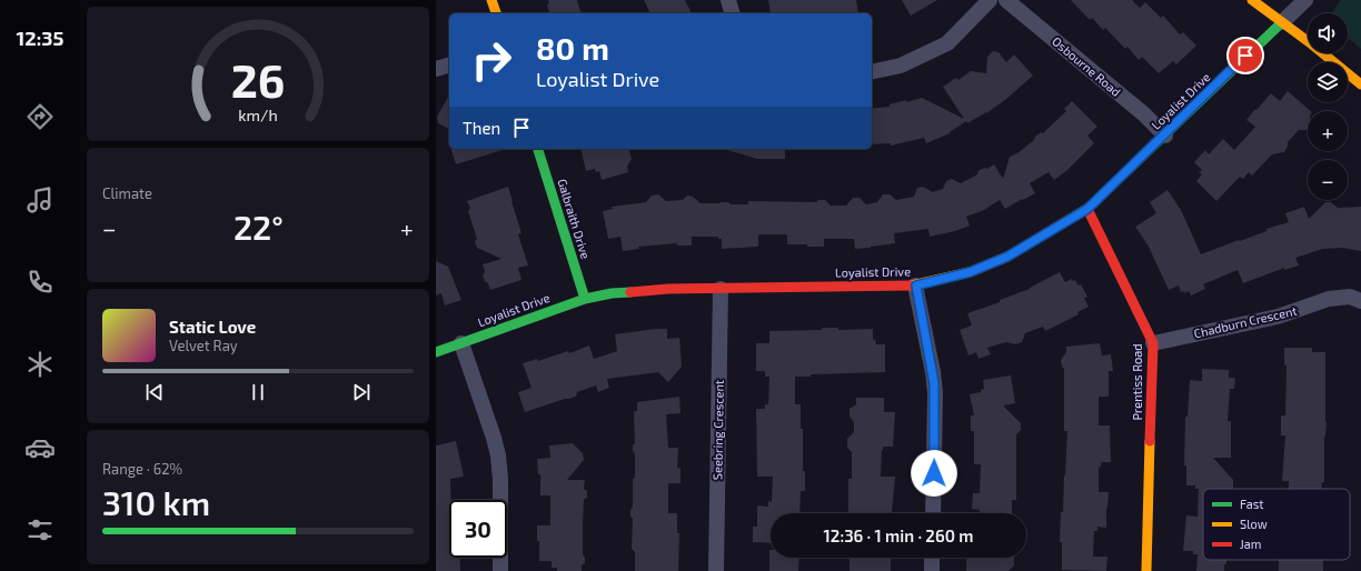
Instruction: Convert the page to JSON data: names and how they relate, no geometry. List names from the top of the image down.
{
  "streets": {
    "street": [
      "Osbourne Road",
      "Loyalist Drive",
      "Galbraith Drive",
      "Chadburn Crescent",
      "Prentiss Road",
      "Seebring Crescent"
    ]
  },
  "crossings": [
    ["Osbourne Road", "Loyalist Drive"],
    ["Loyalist Drive", "Galbraith Drive"],
    ["Loyalist Drive", "Prentiss Road"],
    ["Loyalist Drive", "Seebring Crescent"],
    ["Chadburn Crescent", "Prentiss Road"]
  ],
  "legend": ["Fast", "Slow", "Jam"],
  "page": {
    "tabs": "12:35",
    "map_buttons": ["+", "−"],
    "turn": ["80 m", "Loyalist Drive"],
    "then": "Then",
    "tile": [
      "Climate",
      ["Range · 62%", "310 km"]
    ],
    "heat": ["−", "22°", "+"],
    "song": ["Static Love", "Velvet Ray"],
    "limit": "30",
    "trip": "12:36 · 1 min · 260 m",
    "gauge": ["26", "km/h"]
  }
}
